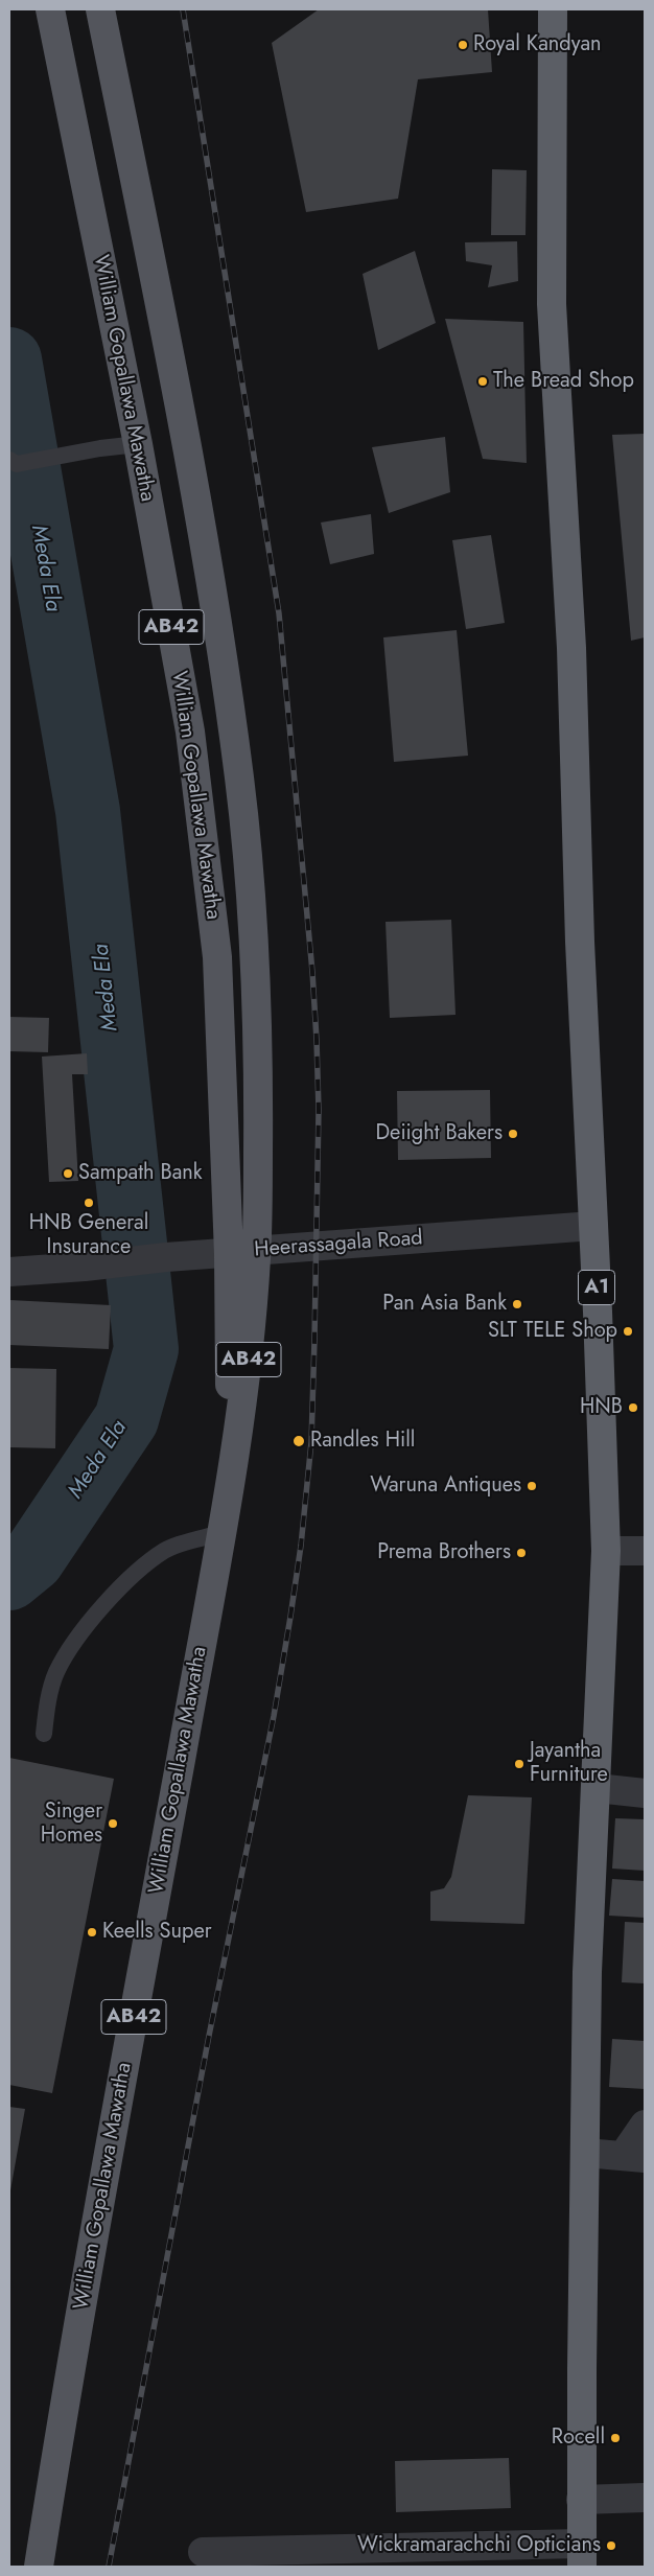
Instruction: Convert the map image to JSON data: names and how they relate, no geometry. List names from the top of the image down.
{
  "streets": {
    "highway": ["A1"],
    "main road": ["William Gopallawa Mawatha", "AB42"],
    "street": ["Heerassagala Road"]
  },
  "crossings": [
    ["William Gopallawa Mawatha", "Heerassagala Road"],
    ["Heerassagala Road", "A1"]
  ],
  "water": ["Meda Ela"],
  "places": [
    "Royal Kandyan",
    "The Bread Shop",
    "Deiight Bakers",
    "Sampath Bank",
    "HNB General Insurance",
    "Pan Asia Bank",
    "SLT TELE Shop",
    "HNB",
    "Randles Hill",
    "Waruna Antiques",
    "Prema Brothers",
    "Jayantha Furniture",
    "Singer Homes",
    "Keells Super",
    "Rocell",
    "Wickramarachchi Opticians"
  ]
}
